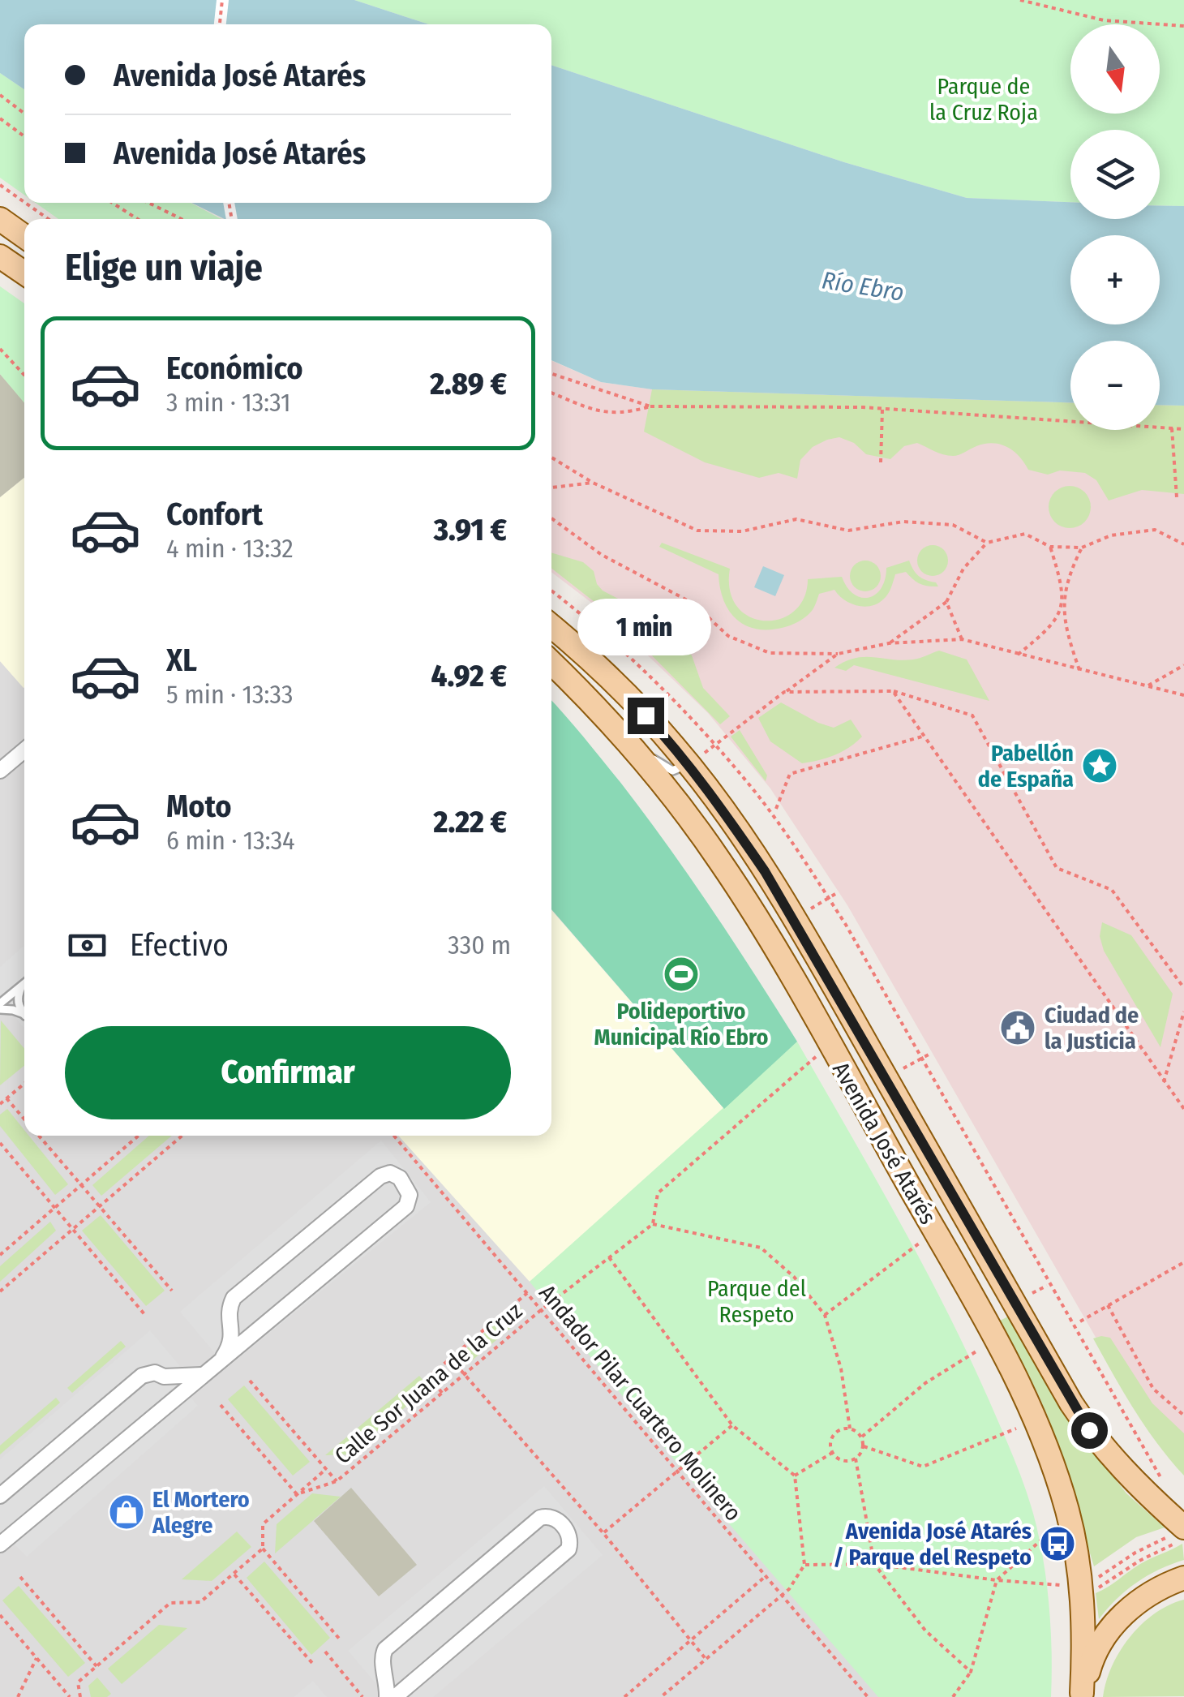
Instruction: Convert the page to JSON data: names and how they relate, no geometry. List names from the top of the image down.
{
  "streets": {
    "main road": ["Avenida José Atarés"],
    "path": ["Calle Sor Juana de la Cruz", "Andador Pilar Cuartero Molinero"]
  },
  "crossings": [
    ["Calle Sor Juana de la Cruz", "Andador Pilar Cuartero Molinero"]
  ],
  "water": ["Río Ebro"],
  "parks": ["Parque de la Cruz Roja", "Parque del Respeto"],
  "places": {
    "place": ["Pabellón de España"],
    "sports": ["Polideportivo Municipal Río Ebro"],
    "public building": ["Ciudad de la Justicia"],
    "shop": ["El Mortero Alegre"],
    "bus stop": ["Avenida José Atarés / Parque del Respeto"]
  },
  "north": "bottom",
  "page": {
    "map_buttons": ["+", "−"],
    "banner": ["Avenida José Atarés", "Avenida José Atarés"],
    "heading": "Elige un viaje",
    "list": [
      {
        "name": "Económico",
        "note": "3 min · 13:31",
        "value": "2.89 €"
      },
      {
        "name": "Confort",
        "note": "4 min · 13:32",
        "value": "3.91 €"
      },
      {
        "name": "XL",
        "note": "5 min · 13:33",
        "value": "4.92 €"
      },
      {
        "name": "Moto",
        "note": "6 min · 13:34",
        "value": "2.22 €"
      }
    ],
    "bubble": "1 min",
    "pay": ["Efectivo", "330 m"],
    "buttons": "Confirmar"
  }
}
